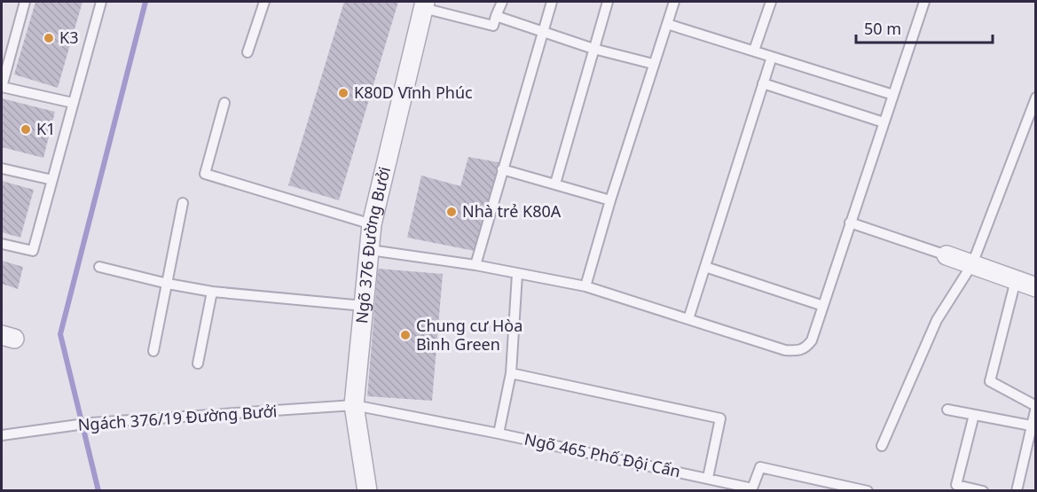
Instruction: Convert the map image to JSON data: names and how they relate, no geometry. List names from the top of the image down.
{
  "streets": {
    "street": ["Ngõ 376 Đường Bưởi"],
    "lane": ["Ngách 376/19 Đường Bưởi", "Ngõ 465 Phố Đội Cấn"]
  },
  "crossings": [
    ["Ngõ 376 Đường Bưởi", "Ngách 376/19 Đường Bưởi"],
    ["Ngõ 376 Đường Bưởi", "Ngõ 465 Phố Đội Cấn"],
    ["Ngách 376/19 Đường Bưởi", "Ngõ 465 Phố Đội Cấn"]
  ],
  "places": [
    "K3",
    "K80D Vĩnh Phúc",
    "K1",
    "Nhà trẻ K80A",
    "Chung cư Hòa Bình Green"
  ],
  "scale_bar": "50 m"
}
